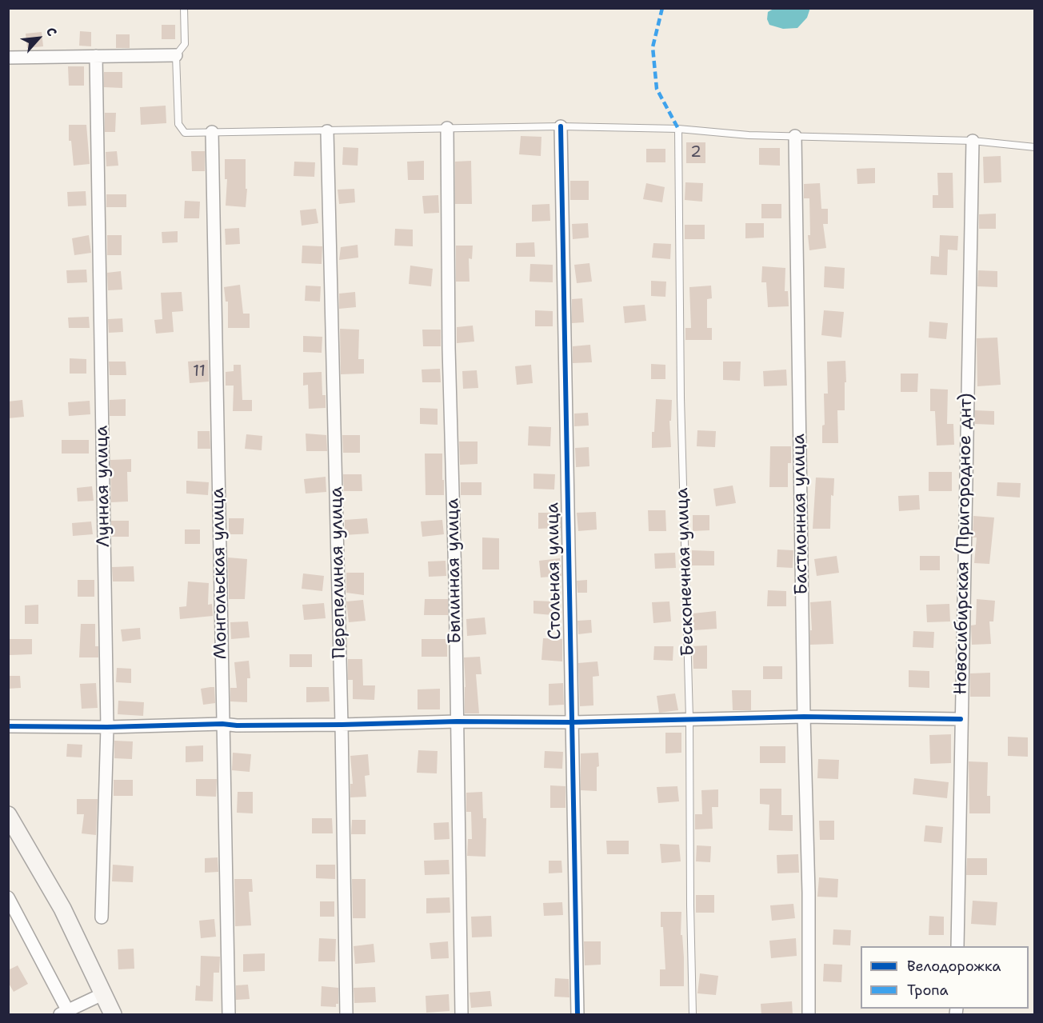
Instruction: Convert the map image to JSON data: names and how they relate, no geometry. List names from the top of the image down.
{
  "streets": {
    "street": [
      "Лунная улица",
      "Бастионная улица",
      "Новосибирская (Пригородное днт)",
      "Былинная улица",
      "Стольная улица",
      "Перепелиная улица",
      "Монгольская улица"
    ],
    "lane": ["Бесконечная улица"]
  },
  "house_numbers": ["2", "11"],
  "legend": ["Велодорожка", "Тропа"],
  "north": "top right"
}
